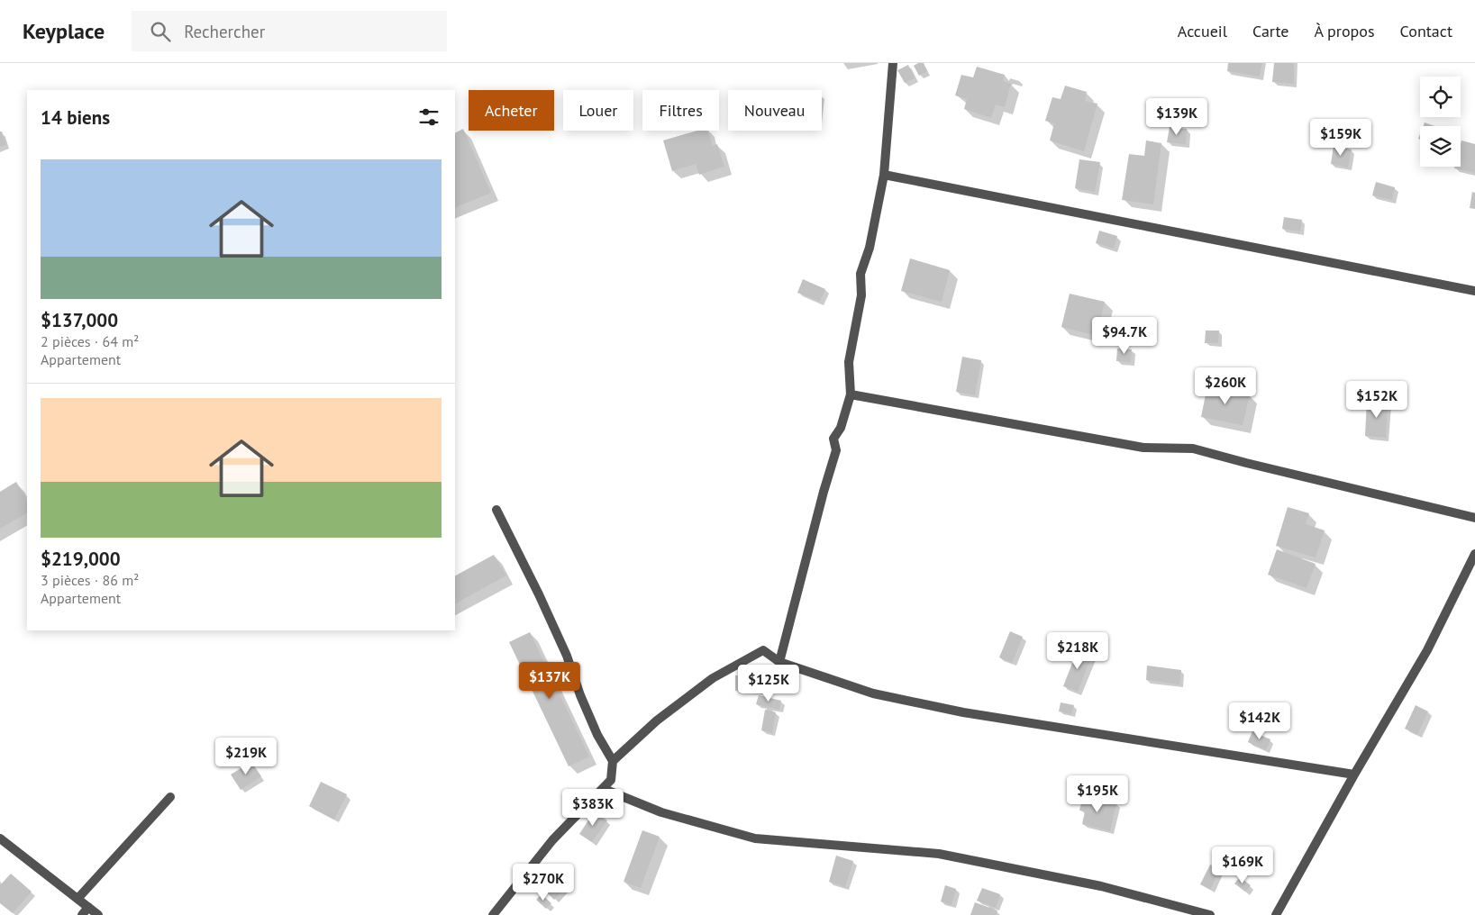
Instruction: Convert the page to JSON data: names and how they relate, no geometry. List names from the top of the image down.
{
  "page": {
    "header": "Keyplace",
    "search": "Rechercher",
    "nav": [
      "Accueil",
      "Carte",
      "À propos",
      "Contact"
    ],
    "chip": [
      "Acheter",
      "Louer",
      "Filtres",
      "Nouveau"
    ],
    "heading": "14 biens",
    "price": [
      "$139K",
      "$159K",
      "$94.7K",
      "$260K",
      "$152K",
      "$218K",
      "$137K",
      "$125K",
      "$142K",
      "$219K",
      "$195K",
      "$383K",
      "$169K",
      "$270K"
    ],
    "list": [
      {
        "name": "$137,000",
        "note": "2 pièces · 64 m² · Appartement"
      },
      {
        "name": "$219,000",
        "note": "3 pièces · 86 m² · Appartement"
      }
    ]
  }
}
